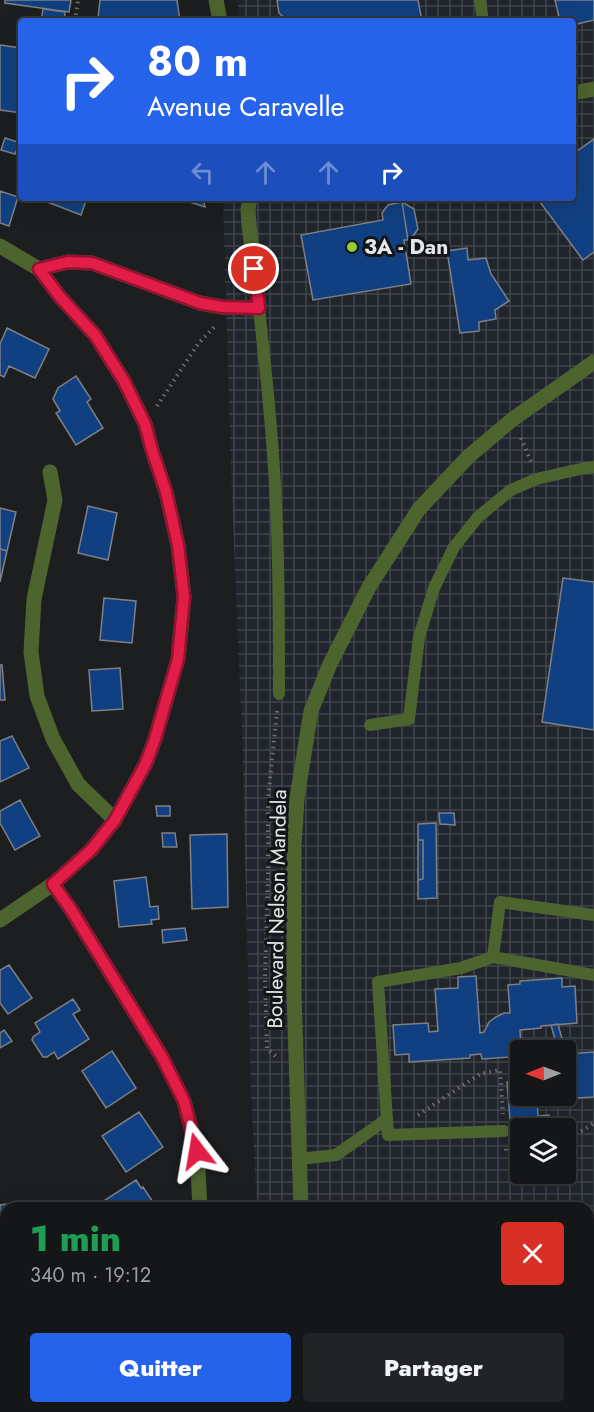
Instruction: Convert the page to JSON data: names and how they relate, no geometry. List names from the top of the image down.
{
  "streets": {
    "street": ["Boulevard Nelson Mandela"]
  },
  "places": ["3A - Dan"],
  "north": "left",
  "page": {
    "turn": ["80 m", "Avenue Caravelle"],
    "heading": ["1 min", "340 m · 19:12"],
    "buttons": ["Quitter", "Partager"]
  }
}
